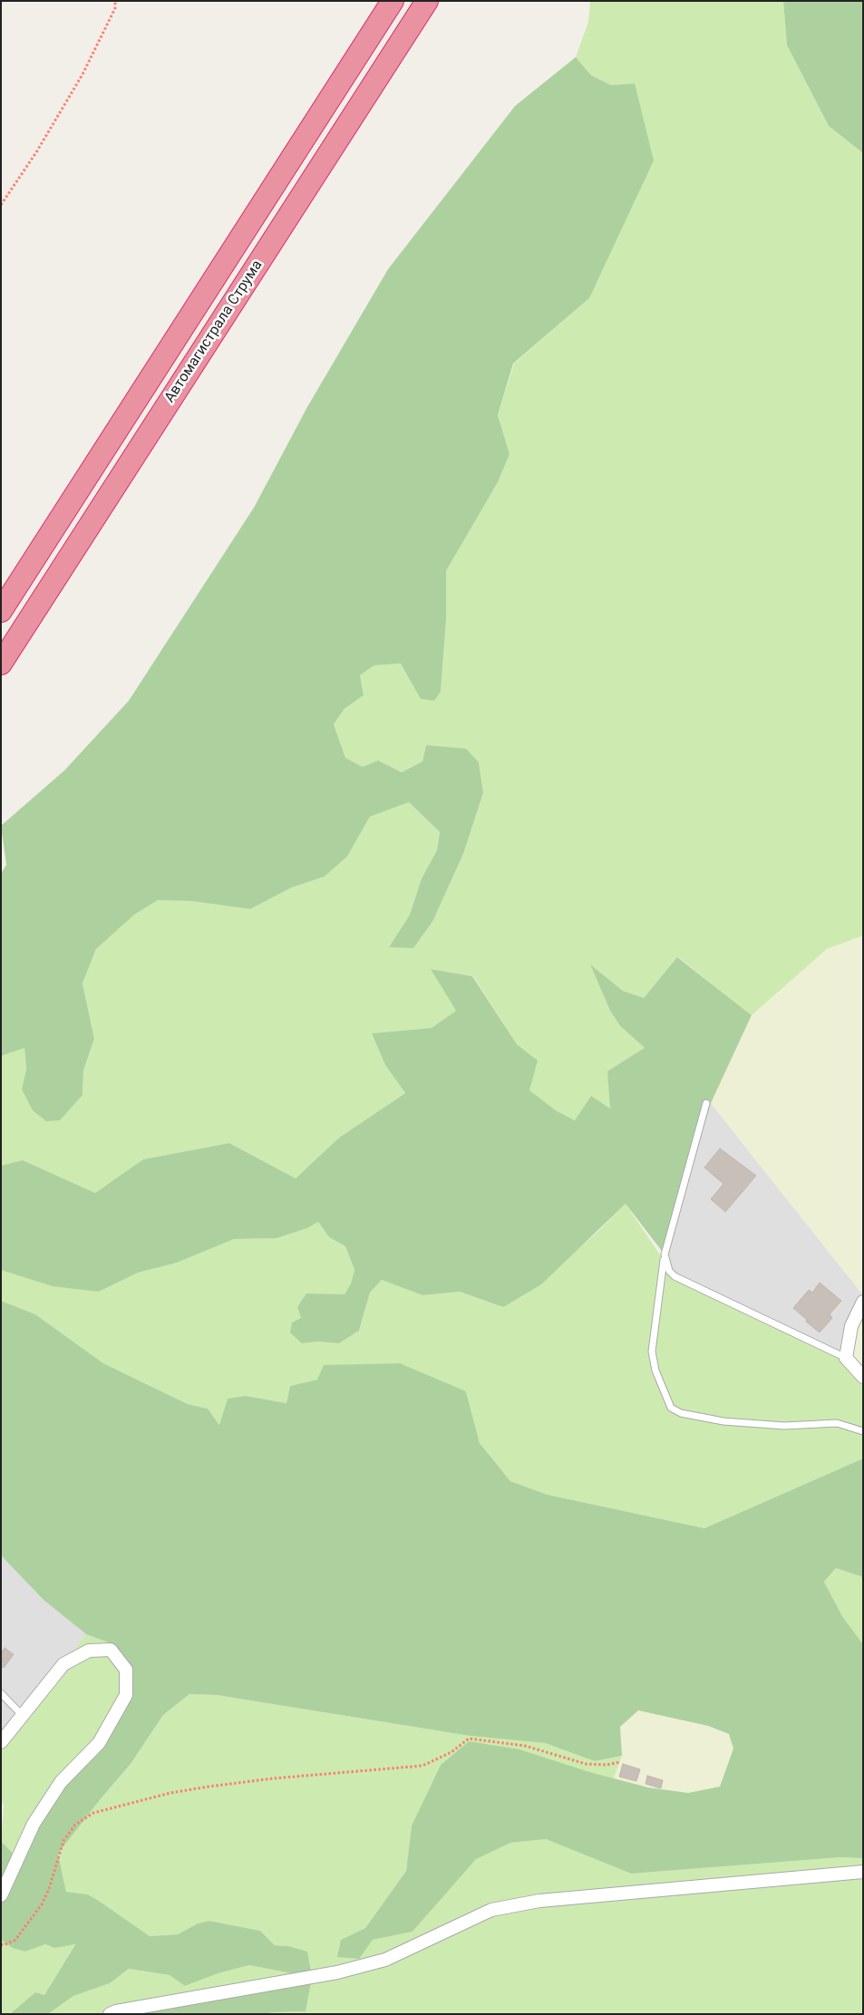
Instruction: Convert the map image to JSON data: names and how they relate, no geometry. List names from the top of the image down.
{
  "streets": {
    "highway": ["Автомагистрала Струма"]
  }
}
